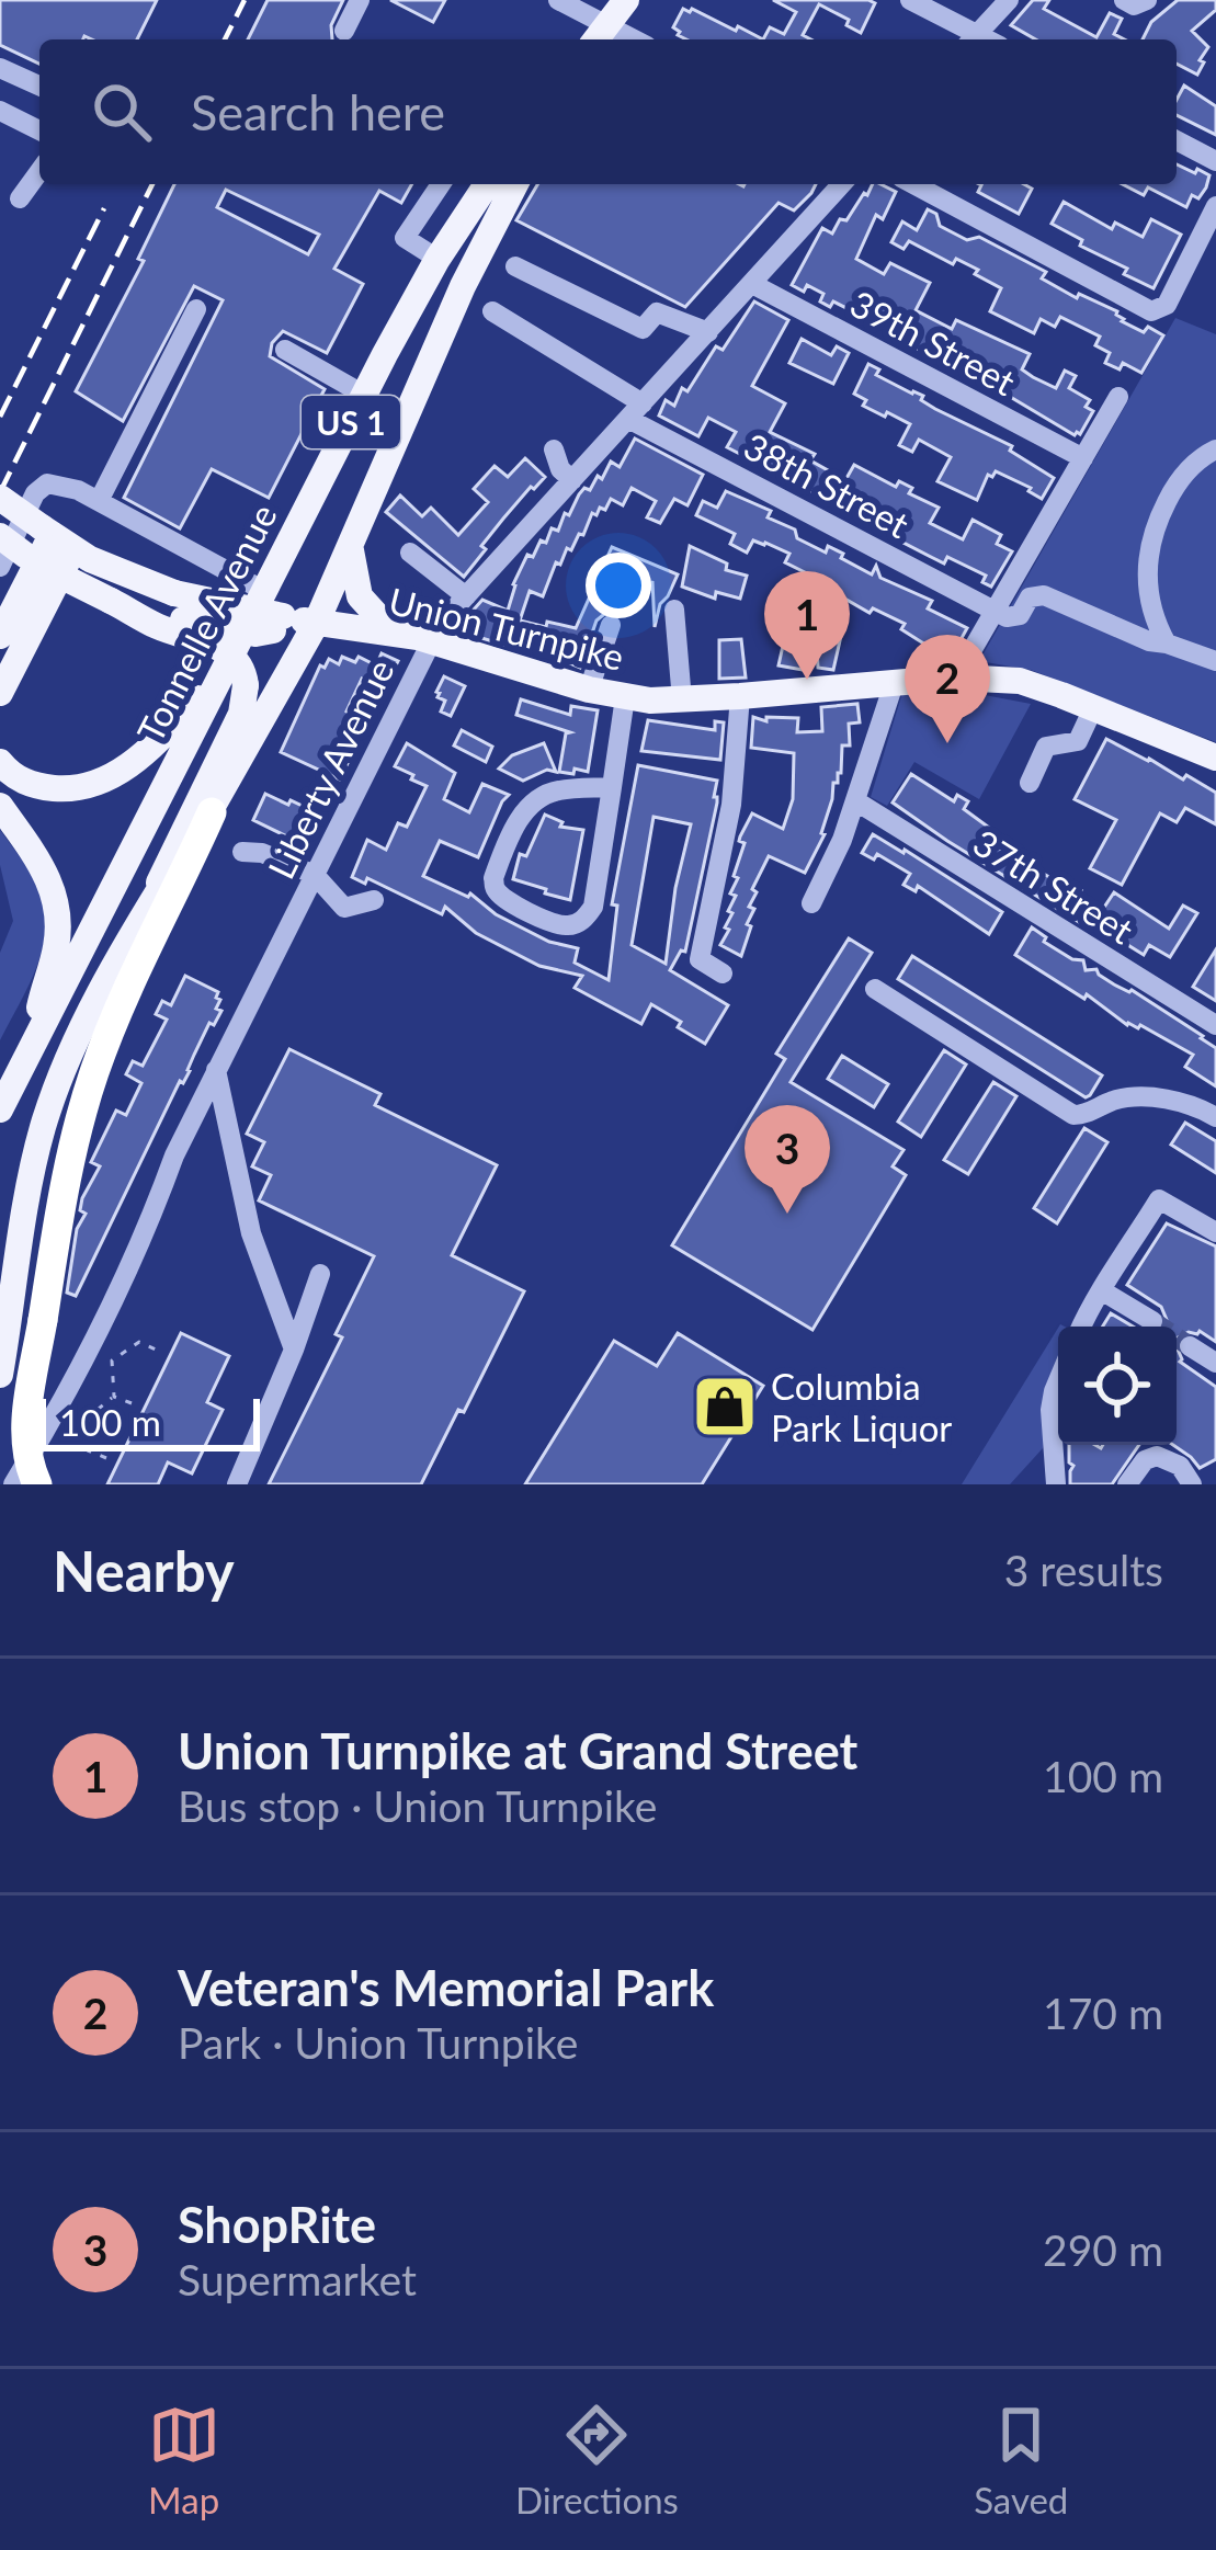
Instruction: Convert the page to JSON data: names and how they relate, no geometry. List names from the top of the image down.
{
  "streets": {
    "main road": ["US 1", "Tonnelle Avenue", "Union Turnpike"],
    "street": [
      "39th Street",
      "38th Street",
      "Liberty Avenue",
      "37th Street"
    ]
  },
  "crossings": [
    ["39th Street", "Liberty Avenue"],
    ["38th Street", "Liberty Avenue"],
    ["Union Turnpike", "Liberty Avenue"]
  ],
  "places": {
    "shop": ["Columbia Park Liquor"]
  },
  "scale_bar": "100 m",
  "page": {
    "search": "Search here",
    "pins": ["1", "2", "3"],
    "scale": "100 m",
    "heading": ["Nearby", "3 results"],
    "list": [
      {
        "mark": "1",
        "name": "Union Turnpike at Grand Street",
        "note": "Bus stop · Union Turnpike",
        "value": "100 m"
      },
      {
        "mark": "2",
        "name": "Veteran's Memorial Park",
        "note": "Park · Union Turnpike",
        "value": "170 m"
      },
      {
        "mark": "3",
        "name": "ShopRite",
        "note": "Supermarket",
        "value": "290 m"
      }
    ],
    "nav": ["Map", "Directions", "Saved"]
  }
}
